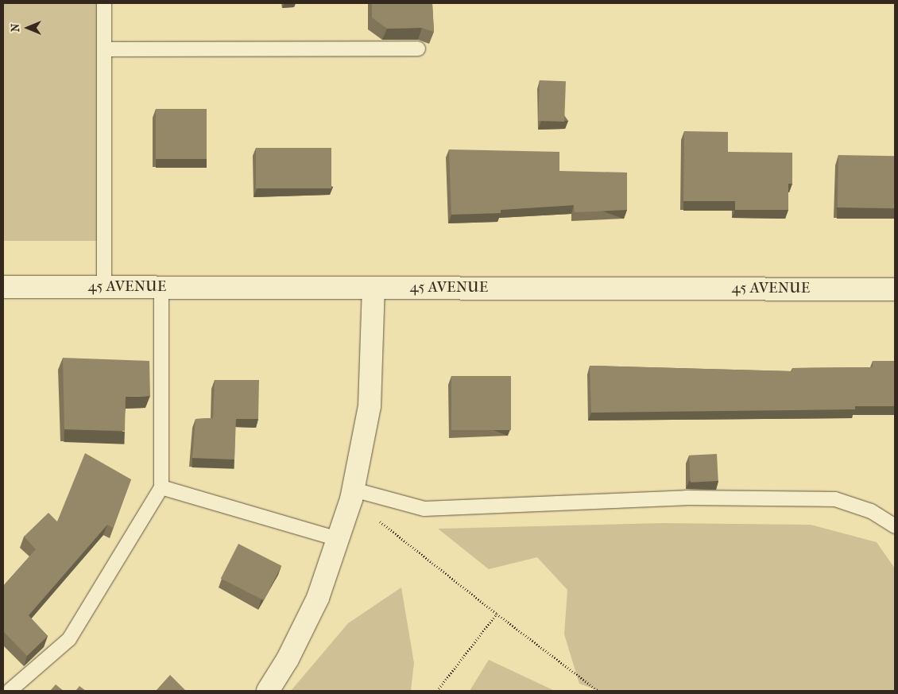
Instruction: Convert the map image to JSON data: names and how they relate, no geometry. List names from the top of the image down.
{
  "streets": {
    "street": ["45 AVENUE"]
  },
  "north": "left"
}
